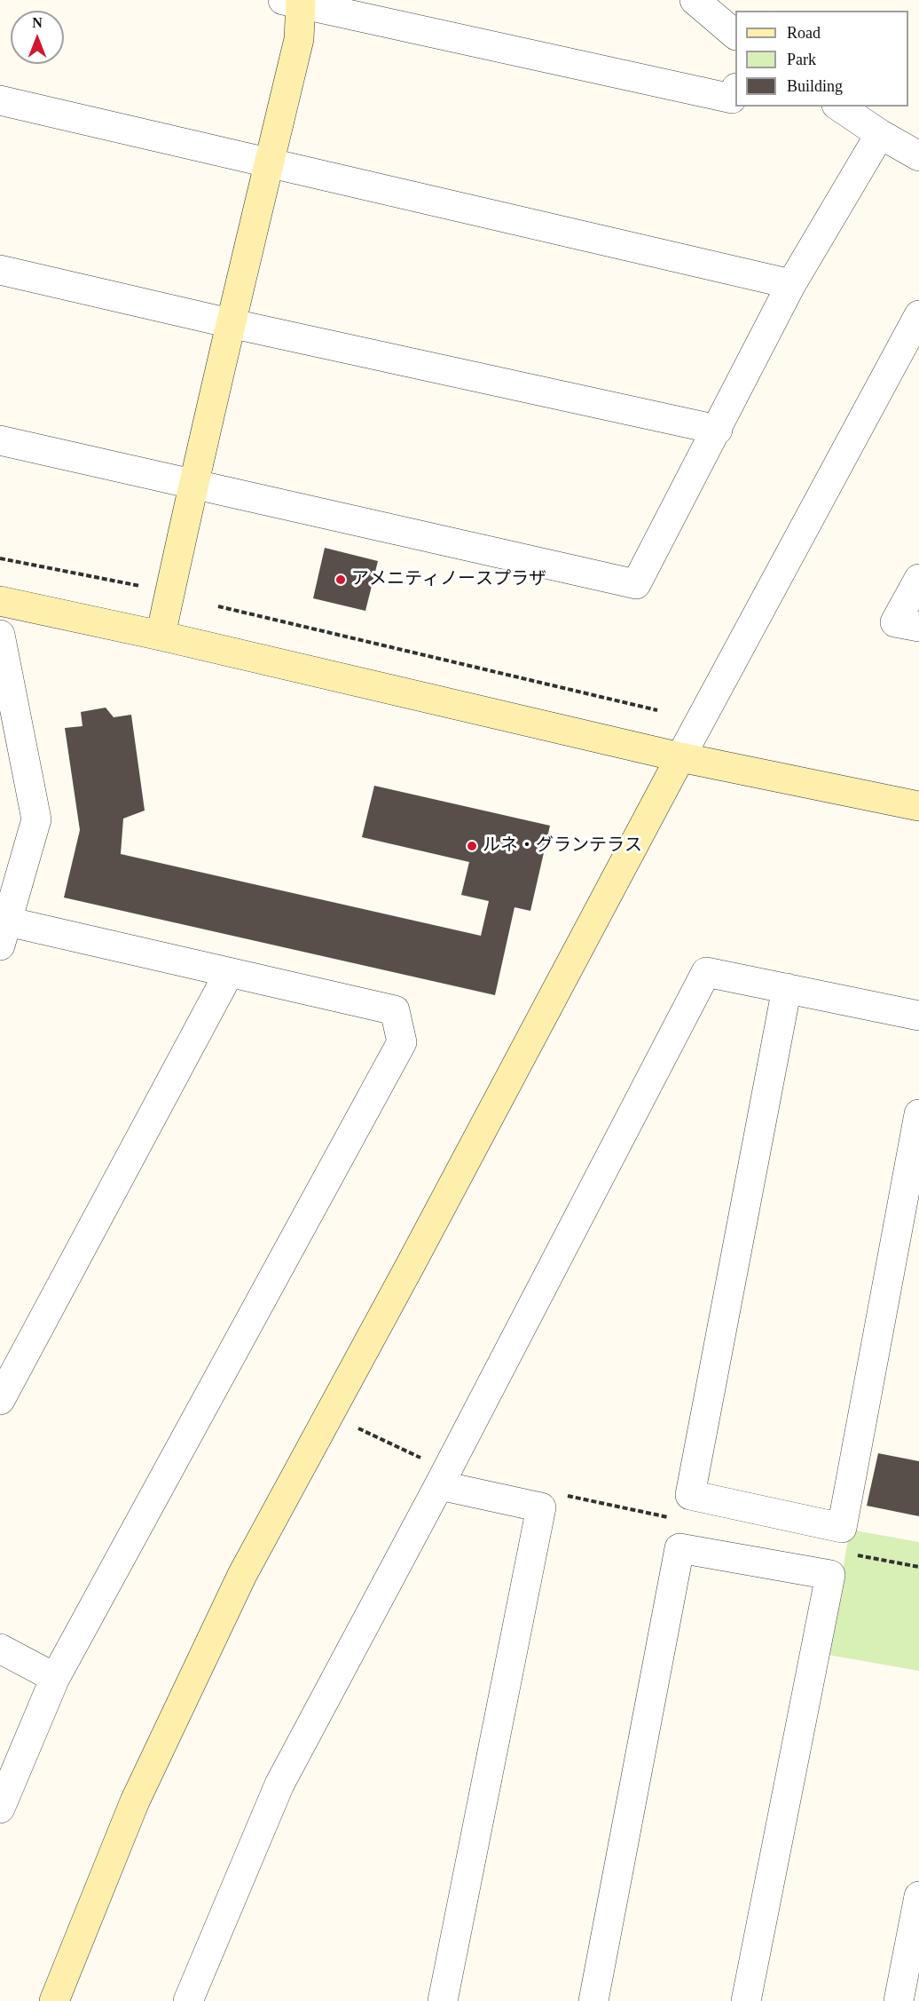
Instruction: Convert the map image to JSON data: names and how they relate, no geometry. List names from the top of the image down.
{
  "places": ["アメニティノースプラザ", "ルネ・グランテラス"],
  "legend": ["Road", "Park", "Building"],
  "north": "top"
}
